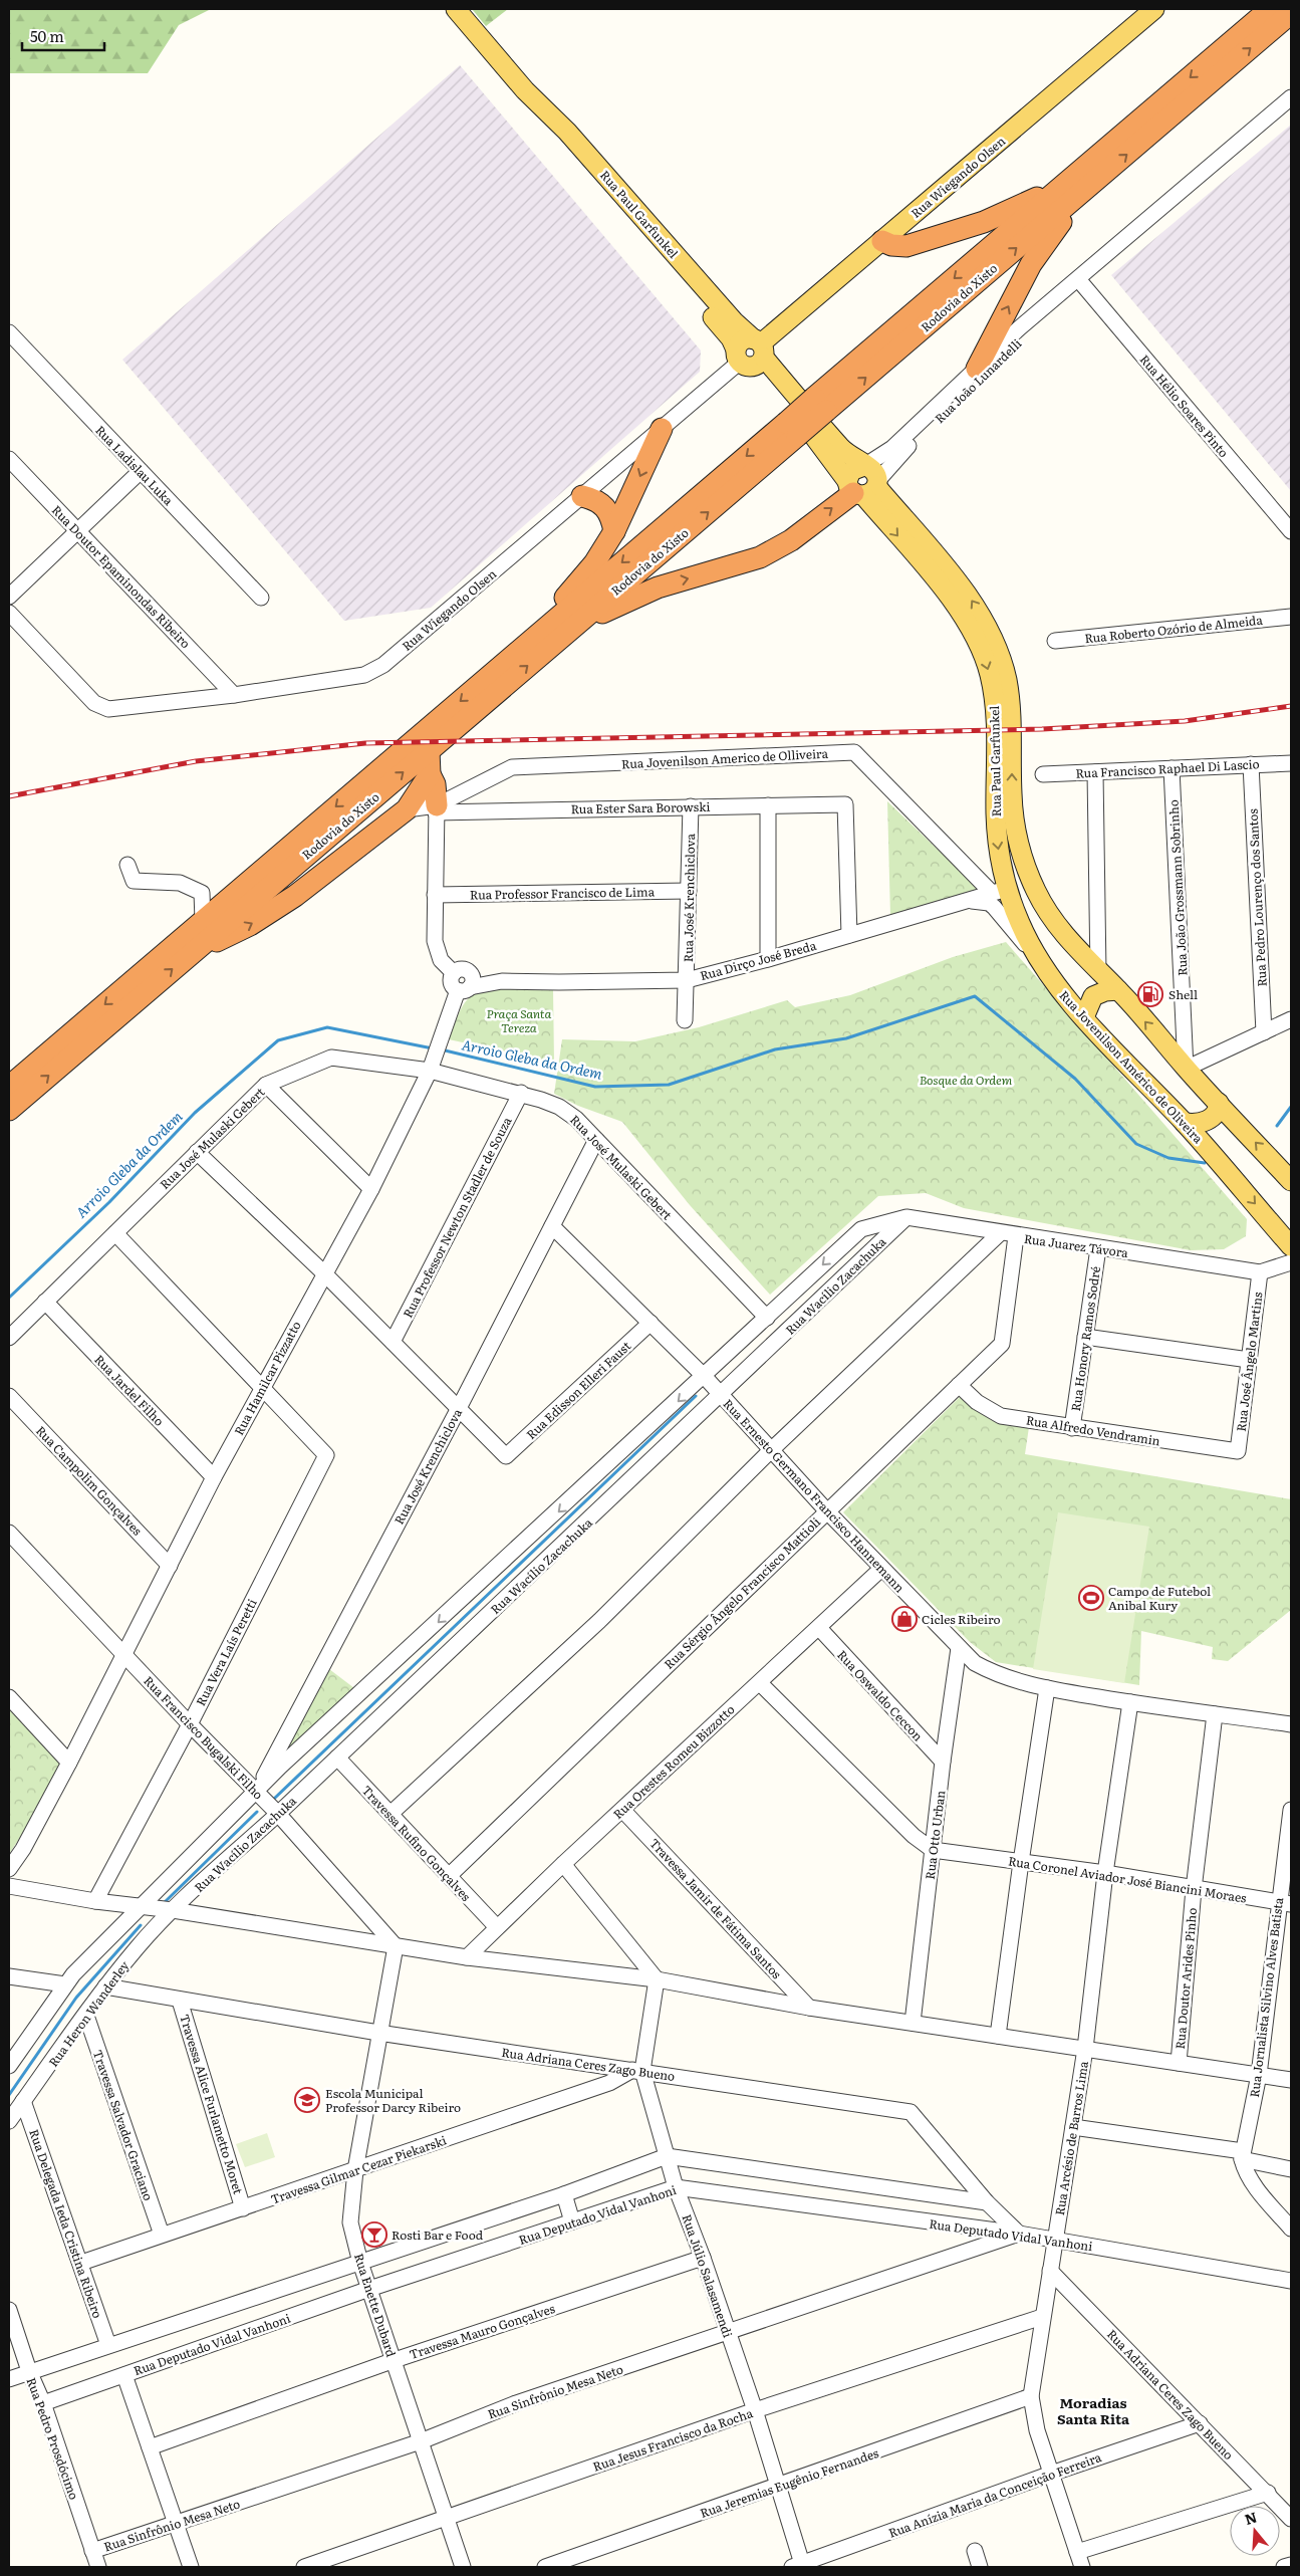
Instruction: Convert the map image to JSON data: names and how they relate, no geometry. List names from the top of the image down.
{
  "streets": {
    "highway": ["Rodovia do Xisto"],
    "main road": ["Rua Wiegando Olsen", "Rua Paul Garfunkel", "Rua Jovenilson Américo de Oliveira"],
    "street": [
      "Rua João Lunardelli",
      "Rua Hélio Soares Pinto",
      "Rua Ladislau Luka",
      "Rua Doutor Epaminondas Ribeiro",
      "Rua Roberto Ozório de Almeida",
      "Rua Jovenilson Americo de Olliveira",
      "Rua Francisco Raphael Di Lascio",
      "Rua Ester Sara Borowski",
      "Rua João Grossmann Sobrinho",
      "Rua Professor Francisco de Lima",
      "Rua José Krenchiclova",
      "Rua Pedro Lourenço dos Santos",
      "Rua Dirço José Breda",
      "Rua José Mulaski Gebert",
      "Rua Professor Newton Stadler de Souza",
      "Rua Juarez Távora",
      "Rua Wacílio Zacachuka",
      "Rua Honory Ramos Sodré",
      "Rua José Ângelo Martins",
      "Rua Hamilcar Pizzatto",
      "Rua Jardel Filho",
      "Rua Edisson Elleri Faust",
      "Rua Alfredo Vendramin",
      "Rua Campolim Gonçalves",
      "Rua Ernesto Germano Francisco Hannemann",
      "Rua Sérgio Ângelo Francisco Mattioli",
      "Rua Vera Laís Peretti",
      "Rua Oswaldo Ceccon",
      "Rua Francisco Bugalski Filho",
      "Rua Orestes Romeu Bizzotto",
      "Rua Otto Urban",
      "Travessa Rufino Gonçalves",
      "Rua Coronel Aviador José Biancini Moraes",
      "Travessa Jamir de Fátima Santos",
      "Rua Doutor Arides Pinho",
      "Rua Jornalista Silvino Alves Batista",
      "Rua Heron Wanderley",
      "Rua Adriana Ceres Zago Bueno",
      "Travessa Alice Furlametto Moret",
      "Travessa Salvador Graciano",
      "Rua Arcésio de Barros Lima",
      "Travessa Gilmar Cezar Piekarski",
      "Rua Deputado Vidal Vanhoni",
      "Rua Delegada Ieda Cristina Ribeiro",
      "Rua Júlio Salasamendi",
      "Rua Enette Dubard",
      "Travessa Mauro Gonçalves",
      "Rua Sinfrônio Mesa Neto",
      "Rua Pedro Prosdócimo",
      "Rua Jesus Francisco da Rocha",
      "Rua Jeremias Eugênio Fernandes",
      "Rua Anízia Maria da Conceição Ferreira"
    ]
  },
  "crossings": [
    ["Rua Wiegando Olsen", "Rua Paul Garfunkel"],
    ["Rua Wiegando Olsen", "Rua Doutor Epaminondas Ribeiro"],
    ["Rua Paul Garfunkel", "Rua João Lunardelli"],
    ["Rua Paul Garfunkel", "Rua Jovenilson Americo de Olliveira"],
    ["Rua Paul Garfunkel", "Rua Dirço José Breda"],
    ["Rua Paul Garfunkel", "Rua Jovenilson Américo de Oliveira"],
    ["Rua João Lunardelli", "Rua Hélio Soares Pinto"],
    ["Rua Jovenilson Americo de Olliveira", "Rua Ester Sara Borowski"],
    ["Rua Jovenilson Americo de Olliveira", "Rua Dirço José Breda"],
    ["Rua Francisco Raphael Di Lascio", "Rua João Grossmann Sobrinho"],
    ["Rua Francisco Raphael Di Lascio", "Rua Pedro Lourenço dos Santos"],
    ["Rua Ester Sara Borowski", "Rua José Krenchiclova"],
    ["Rua Ester Sara Borowski", "Rua Dirço José Breda"],
    ["Rua Professor Francisco de Lima", "Rua José Krenchiclova"],
    ["Rua José Krenchiclova", "Rua Dirço José Breda"],
    ["Rua José Krenchiclova", "Rua José Mulaski Gebert"],
    ["Rua José Krenchiclova", "Rua Wacílio Zacachuka"],
    ["Rua José Krenchiclova", "Rua Edisson Elleri Faust"],
    ["Rua José Krenchiclova", "Rua Ernesto Germano Francisco Hannemann"],
    ["Rua José Krenchiclova", "Rua Francisco Bugalski Filho"],
    ["Rua Dirço José Breda", "Rua Jovenilson Américo de Oliveira"],
    ["Rua Dirço José Breda", "Rua Hamilcar Pizzatto"],
    ["Rua José Mulaski Gebert", "Rua Professor Newton Stadler de Souza"],
    ["Rua José Mulaski Gebert", "Rua Wacílio Zacachuka"],
    ["Rua José Mulaski Gebert", "Rua Hamilcar Pizzatto"],
    ["Rua José Mulaski Gebert", "Rua Jardel Filho"],
    ["Rua Juarez Távora", "Rua Wacílio Zacachuka"],
    ["Rua Juarez Távora", "Rua Honory Ramos Sodré"],
    ["Rua Juarez Távora", "Rua José Ângelo Martins"],
    ["Rua Juarez Távora", "Rua Sérgio Ângelo Francisco Mattioli"],
    ["Rua Wacílio Zacachuka", "Rua Ernesto Germano Francisco Hannemann"],
    ["Rua Wacílio Zacachuka", "Rua Francisco Bugalski Filho"],
    ["Rua Wacílio Zacachuka", "Travessa Rufino Gonçalves"],
    ["Rua Wacílio Zacachuka", "Rua Heron Wanderley"],
    ["Rua Honory Ramos Sodré", "Rua Alfredo Vendramin"],
    ["Rua José Ângelo Martins", "Rua Alfredo Vendramin"],
    ["Rua Hamilcar Pizzatto", "Rua Jardel Filho"],
    ["Rua Hamilcar Pizzatto", "Rua Campolim Gonçalves"],
    ["Rua Hamilcar Pizzatto", "Rua Vera Laís Peretti"],
    ["Rua Hamilcar Pizzatto", "Rua Francisco Bugalski Filho"],
    ["Rua Edisson Elleri Faust", "Rua Ernesto Germano Francisco Hannemann"],
    ["Rua Alfredo Vendramin", "Rua Sérgio Ângelo Francisco Mattioli"],
    ["Rua Ernesto Germano Francisco Hannemann", "Rua Sérgio Ângelo Francisco Mattioli"],
    ["Rua Ernesto Germano Francisco Hannemann", "Rua Orestes Romeu Bizzotto"],
    ["Rua Ernesto Germano Francisco Hannemann", "Rua Otto Urban"],
    ["Rua Ernesto Germano Francisco Hannemann", "Rua Doutor Arides Pinho"],
    ["Rua Ernesto Germano Francisco Hannemann", "Rua Arcésio de Barros Lima"],
    ["Rua Sérgio Ângelo Francisco Mattioli", "Travessa Rufino Gonçalves"],
    ["Rua Vera Laís Peretti", "Rua Francisco Bugalski Filho"],
    ["Rua Oswaldo Ceccon", "Rua Orestes Romeu Bizzotto"],
    ["Rua Oswaldo Ceccon", "Rua Otto Urban"],
    ["Rua Francisco Bugalski Filho", "Rua Enette Dubard"],
    ["Rua Orestes Romeu Bizzotto", "Travessa Rufino Gonçalves"],
    ["Rua Orestes Romeu Bizzotto", "Travessa Jamir de Fátima Santos"],
    ["Rua Otto Urban", "Rua Coronel Aviador José Biancini Moraes"],
    ["Rua Coronel Aviador José Biancini Moraes", "Rua Doutor Arides Pinho"],
    ["Rua Coronel Aviador José Biancini Moraes", "Rua Jornalista Silvino Alves Batista"],
    ["Rua Coronel Aviador José Biancini Moraes", "Rua Arcésio de Barros Lima"],
    ["Rua Heron Wanderley", "Rua Adriana Ceres Zago Bueno"],
    ["Rua Heron Wanderley", "Travessa Salvador Graciano"],
    ["Rua Heron Wanderley", "Rua Delegada Ieda Cristina Ribeiro"],
    ["Rua Adriana Ceres Zago Bueno", "Travessa Alice Furlametto Moret"],
    ["Rua Adriana Ceres Zago Bueno", "Rua Arcésio de Barros Lima"],
    ["Rua Adriana Ceres Zago Bueno", "Travessa Gilmar Cezar Piekarski"],
    ["Rua Adriana Ceres Zago Bueno", "Rua Deputado Vidal Vanhoni"],
    ["Rua Adriana Ceres Zago Bueno", "Rua Júlio Salasamendi"],
    ["Rua Adriana Ceres Zago Bueno", "Rua Enette Dubard"],
    ["Rua Adriana Ceres Zago Bueno", "Rua Sinfrônio Mesa Neto"],
    ["Rua Adriana Ceres Zago Bueno", "Rua Anízia Maria da Conceição Ferreira"],
    ["Travessa Alice Furlametto Moret", "Travessa Gilmar Cezar Piekarski"],
    ["Travessa Salvador Graciano", "Travessa Gilmar Cezar Piekarski"],
    ["Rua Arcésio de Barros Lima", "Rua Deputado Vidal Vanhoni"],
    ["Rua Arcésio de Barros Lima", "Rua Jesus Francisco da Rocha"],
    ["Rua Arcésio de Barros Lima", "Rua Jeremias Eugênio Fernandes"],
    ["Rua Arcésio de Barros Lima", "Rua Anízia Maria da Conceição Ferreira"],
    ["Travessa Gilmar Cezar Piekarski", "Rua Delegada Ieda Cristina Ribeiro"],
    ["Travessa Gilmar Cezar Piekarski", "Rua Júlio Salasamendi"],
    ["Travessa Gilmar Cezar Piekarski", "Rua Enette Dubard"],
    ["Rua Deputado Vidal Vanhoni", "Rua Júlio Salasamendi"],
    ["Rua Deputado Vidal Vanhoni", "Rua Enette Dubard"],
    ["Rua Deputado Vidal Vanhoni", "Rua Sinfrônio Mesa Neto"],
    ["Rua Deputado Vidal Vanhoni", "Rua Pedro Prosdócimo"],
    ["Rua Júlio Salasamendi", "Travessa Mauro Gonçalves"],
    ["Rua Júlio Salasamendi", "Rua Sinfrônio Mesa Neto"],
    ["Rua Júlio Salasamendi", "Rua Jesus Francisco da Rocha"],
    ["Rua Júlio Salasamendi", "Rua Jeremias Eugênio Fernandes"],
    ["Rua Júlio Salasamendi", "Rua Anízia Maria da Conceição Ferreira"],
    ["Rua Enette Dubard", "Travessa Mauro Gonçalves"],
    ["Rua Enette Dubard", "Rua Sinfrônio Mesa Neto"],
    ["Rua Enette Dubard", "Rua Jesus Francisco da Rocha"],
    ["Rua Sinfrônio Mesa Neto", "Rua Pedro Prosdócimo"]
  ],
  "districts": ["Moradias Santa Rita"],
  "water": ["Arroio Gleba da Ordem"],
  "parks": ["Praça Santa Tereza", "Bosque da Ordem"],
  "places": {
    "fuel station": ["Shell"],
    "sports": ["Campo de Futebol Anibal Kury"],
    "shop": ["Cicles Ribeiro"],
    "school or university": ["Escola Municipal Professor Darcy Ribeiro"],
    "bar": ["Rosti Bar e Food"]
  },
  "scale_bar": "50 m",
  "north": "top"
}
